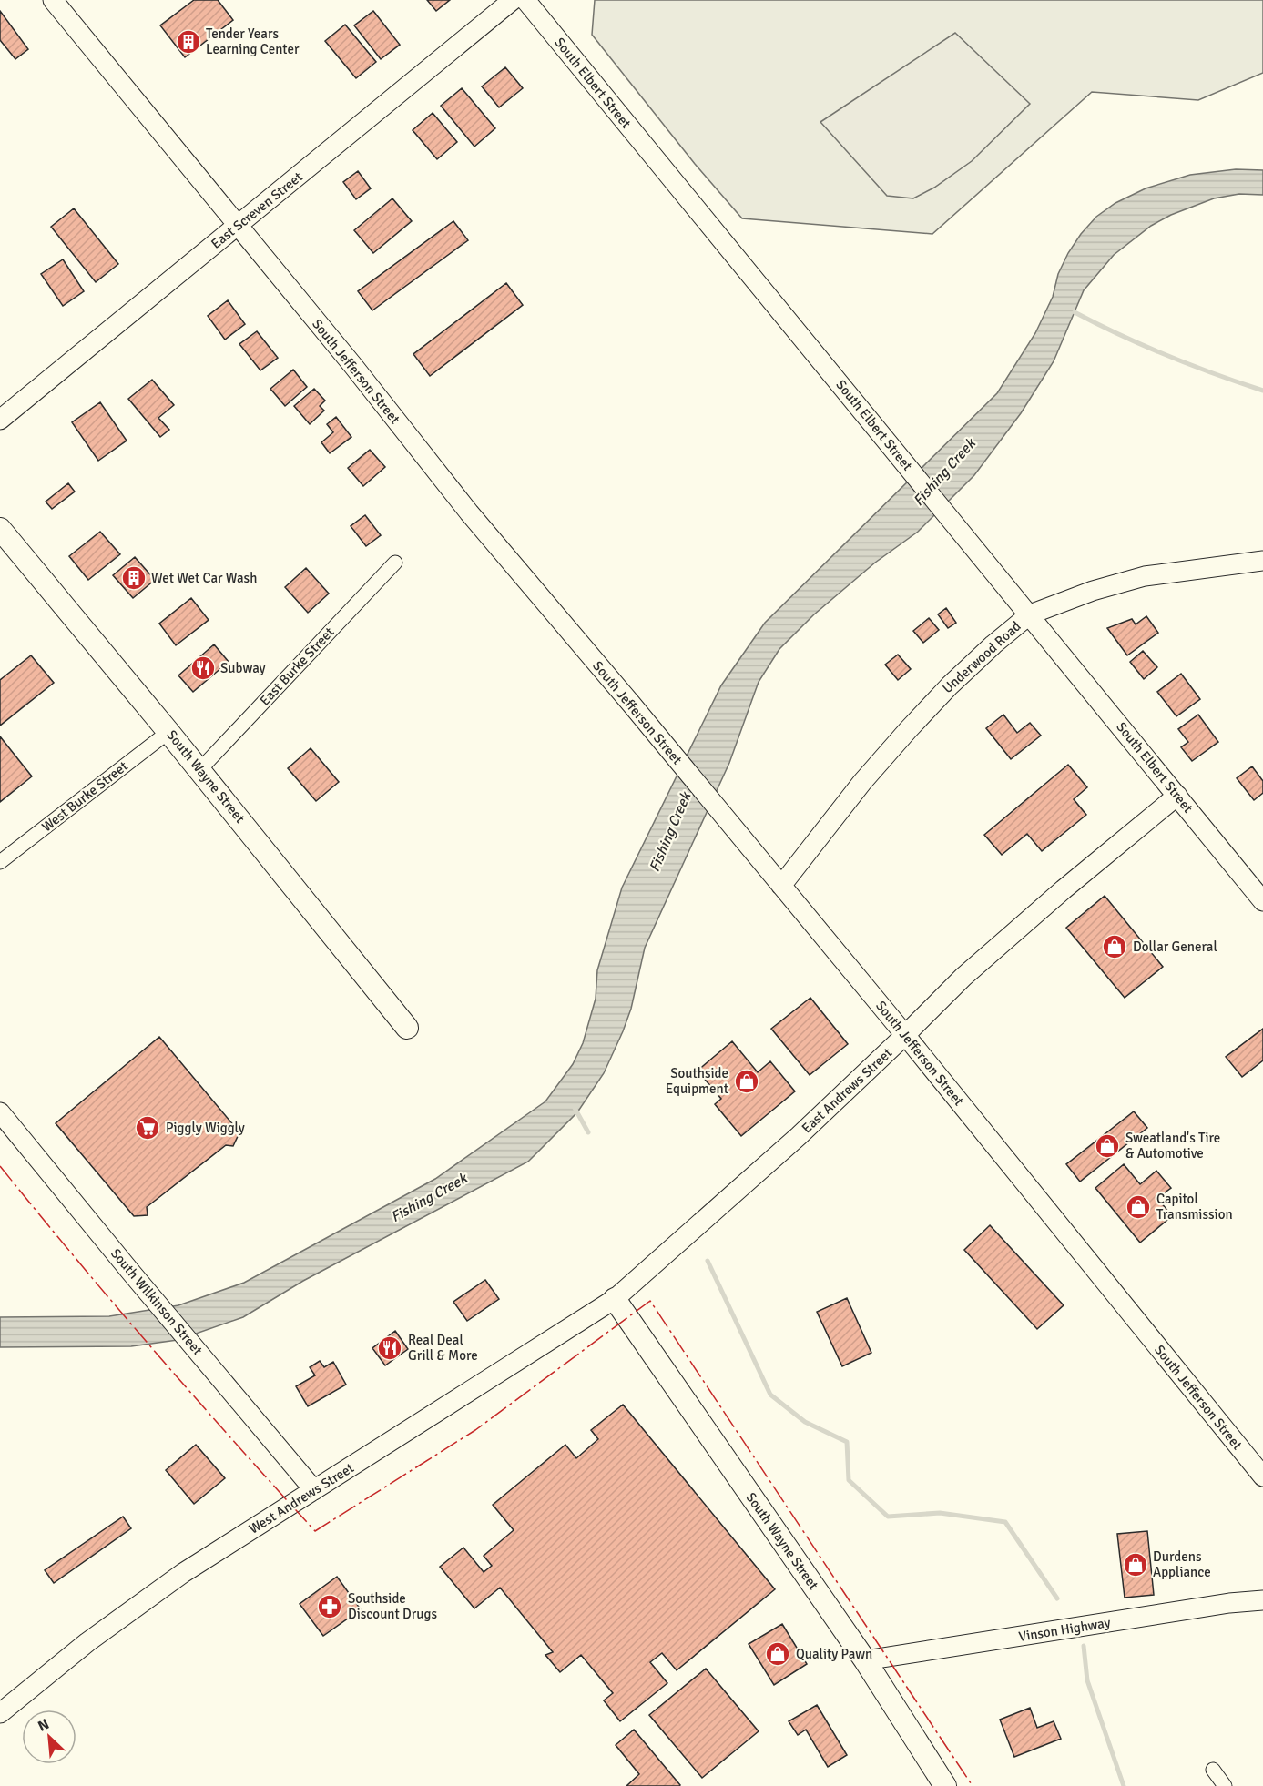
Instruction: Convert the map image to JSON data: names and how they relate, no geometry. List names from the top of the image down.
{
  "streets": {
    "main road": ["South Wayne Street"],
    "street": [
      "South Elbert Street",
      "East Screven Street",
      "South Jefferson Street",
      "Underwood Road",
      "East Burke Street",
      "West Burke Street",
      "East Andrews Street",
      "South Wilkinson Street",
      "West Andrews Street",
      "Vinson Highway"
    ]
  },
  "crossings": [
    ["South Elbert Street", "Underwood Road"],
    ["South Elbert Street", "East Andrews Street"],
    ["East Screven Street", "South Jefferson Street"],
    ["South Jefferson Street", "Underwood Road"],
    ["South Jefferson Street", "East Andrews Street"],
    ["East Burke Street", "South Wayne Street"],
    ["South Wayne Street", "West Burke Street"],
    ["South Wayne Street", "East Andrews Street"],
    ["South Wayne Street", "West Andrews Street"],
    ["South Wayne Street", "Vinson Highway"],
    ["East Andrews Street", "West Andrews Street"],
    ["South Wilkinson Street", "West Andrews Street"]
  ],
  "water": ["Fishing Creek"],
  "places": {
    "building": ["Tender Years Learning Center", "Wet Wet Car Wash"],
    "restaurant": ["Subway", "Real Deal Grill & More"],
    "shop": [
      "Dollar General",
      "Southside Equipment",
      "Sweatland's Tire & Automotive",
      "Capitol Transmission",
      "Durdens Appliance",
      "Quality Pawn"
    ],
    "supermarket": ["Piggly Wiggly"],
    "pharmacy": ["Southside Discount Drugs"]
  },
  "north": "top left"
}
